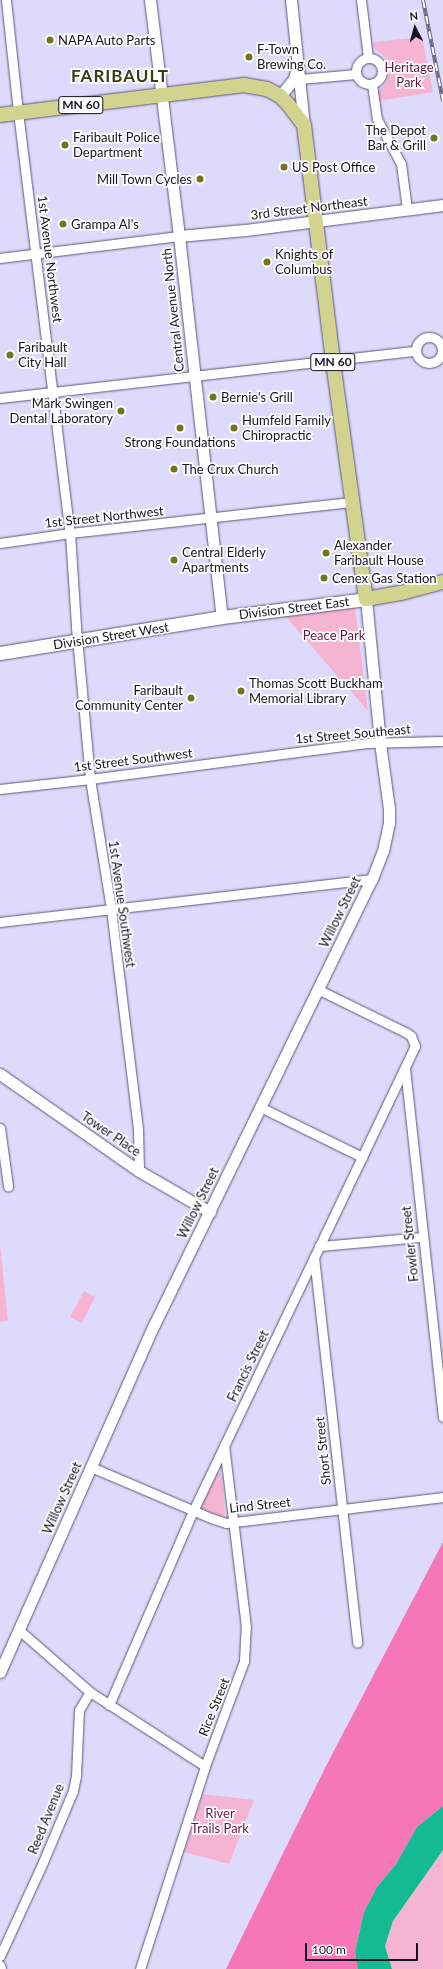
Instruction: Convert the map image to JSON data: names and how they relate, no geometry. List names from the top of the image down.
{
  "streets": {
    "main road": ["MN 60", "Division Street East", "Division Street West"],
    "street": [
      "3rd Street Northeast",
      "1st Avenue Northwest",
      "Central Avenue North",
      "1st Street Northwest",
      "1st Street Southeast",
      "1st Street Southwest",
      "1st Avenue Southwest",
      "Willow Street",
      "Tower Place",
      "Fowler Street",
      "Francis Street",
      "Short Street",
      "Lind Street",
      "Rice Street",
      "Reed Avenue"
    ]
  },
  "crossings": [
    ["MN 60", "3rd Street Northeast"],
    ["MN 60", "1st Avenue Northwest"],
    ["MN 60", "Central Avenue North"],
    ["MN 60", "1st Street Northwest"],
    ["MN 60", "Division Street East"],
    ["MN 60", "Willow Street"],
    ["3rd Street Northeast", "Central Avenue North"],
    ["1st Avenue Northwest", "1st Street Northwest"],
    ["1st Avenue Northwest", "Division Street West"],
    ["1st Avenue Northwest", "1st Avenue Southwest"],
    ["Central Avenue North", "1st Street Northwest"],
    ["Central Avenue North", "Division Street East"],
    ["Central Avenue North", "Division Street West"],
    ["Division Street East", "Division Street West"],
    ["Division Street East", "Willow Street"],
    ["Division Street West", "1st Avenue Southwest"],
    ["1st Street Southeast", "1st Street Southwest"],
    ["1st Street Southeast", "Willow Street"],
    ["1st Street Southwest", "1st Avenue Southwest"],
    ["1st Avenue Southwest", "Tower Place"],
    ["Willow Street", "Tower Place"],
    ["Willow Street", "Francis Street"],
    ["Willow Street", "Lind Street"],
    ["Fowler Street", "Francis Street"],
    ["Francis Street", "Short Street"],
    ["Francis Street", "Lind Street"],
    ["Francis Street", "Rice Street"],
    ["Short Street", "Lind Street"],
    ["Lind Street", "Rice Street"]
  ],
  "districts": ["FARIBAULT"],
  "parks": ["Heritage Park", "Peace Park", "River Trails Park"],
  "places": [
    "NAPA Auto Parts",
    "F-Town Brewing Co.",
    "The Depot Bar & Grill",
    "Faribault Police Department",
    "US Post Office",
    "Mill Town Cycles",
    "Grampa Al's",
    "Knights of Columbus",
    "Faribault City Hall",
    "Bernie's Grill",
    "Mark Swingen Dental Laboratory",
    "Strong Foundations",
    "Humfeld Family Chiropractic",
    "The Crux Church",
    "Alexander Faribault House",
    "Central Elderly Apartments",
    "Cenex Gas Station",
    "Thomas Scott Buckham Memorial Library",
    "Faribault Community Center"
  ],
  "scale_bar": "100 m",
  "north": "top"
}
